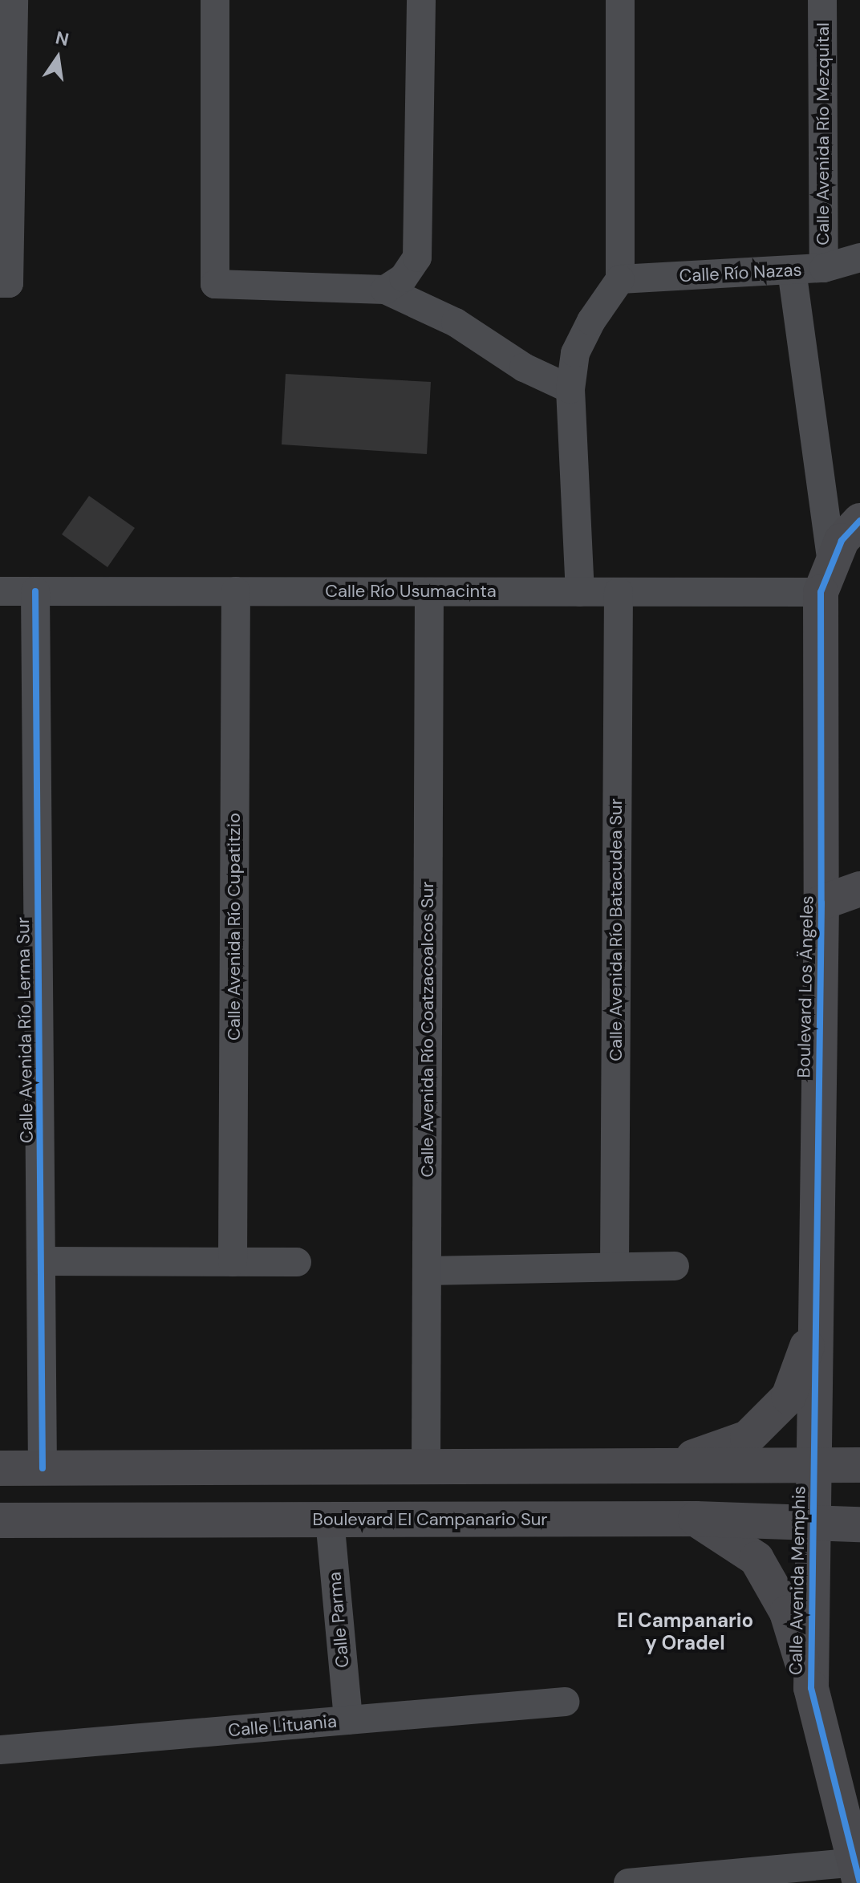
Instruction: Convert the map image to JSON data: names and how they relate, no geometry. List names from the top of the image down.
{
  "streets": {
    "street": [
      "Calle Avenida Río Mezquital",
      "Calle Río Nazas",
      "Calle Río Usumacinta",
      "Calle Avenida Río Cupatitzio",
      "Calle Avenida Río Batacudea Sur",
      "Boulevard Los Ängeles",
      "Calle Avenida Río Coatzacoalcos Sur",
      "Calle Avenida Río Lerma Sur",
      "Boulevard El Campanario Sur",
      "Calle Avenida Memphis",
      "Calle Parma",
      "Calle Lituania"
    ]
  },
  "crossings": [
    ["Calle Avenida Río Mezquital", "Calle Río Nazas"],
    ["Calle Río Usumacinta", "Calle Avenida Río Cupatitzio"],
    ["Calle Río Usumacinta", "Calle Avenida Río Batacudea Sur"],
    ["Calle Río Usumacinta", "Boulevard Los Ängeles"],
    ["Calle Río Usumacinta", "Calle Avenida Río Coatzacoalcos Sur"],
    ["Calle Río Usumacinta", "Calle Avenida Río Lerma Sur"],
    ["Boulevard Los Ängeles", "Calle Avenida Memphis"],
    ["Boulevard El Campanario Sur", "Calle Avenida Memphis"],
    ["Boulevard El Campanario Sur", "Calle Parma"],
    ["Calle Parma", "Calle Lituania"]
  ],
  "districts": ["El Campanario y Oradel"],
  "north": "top"
}
